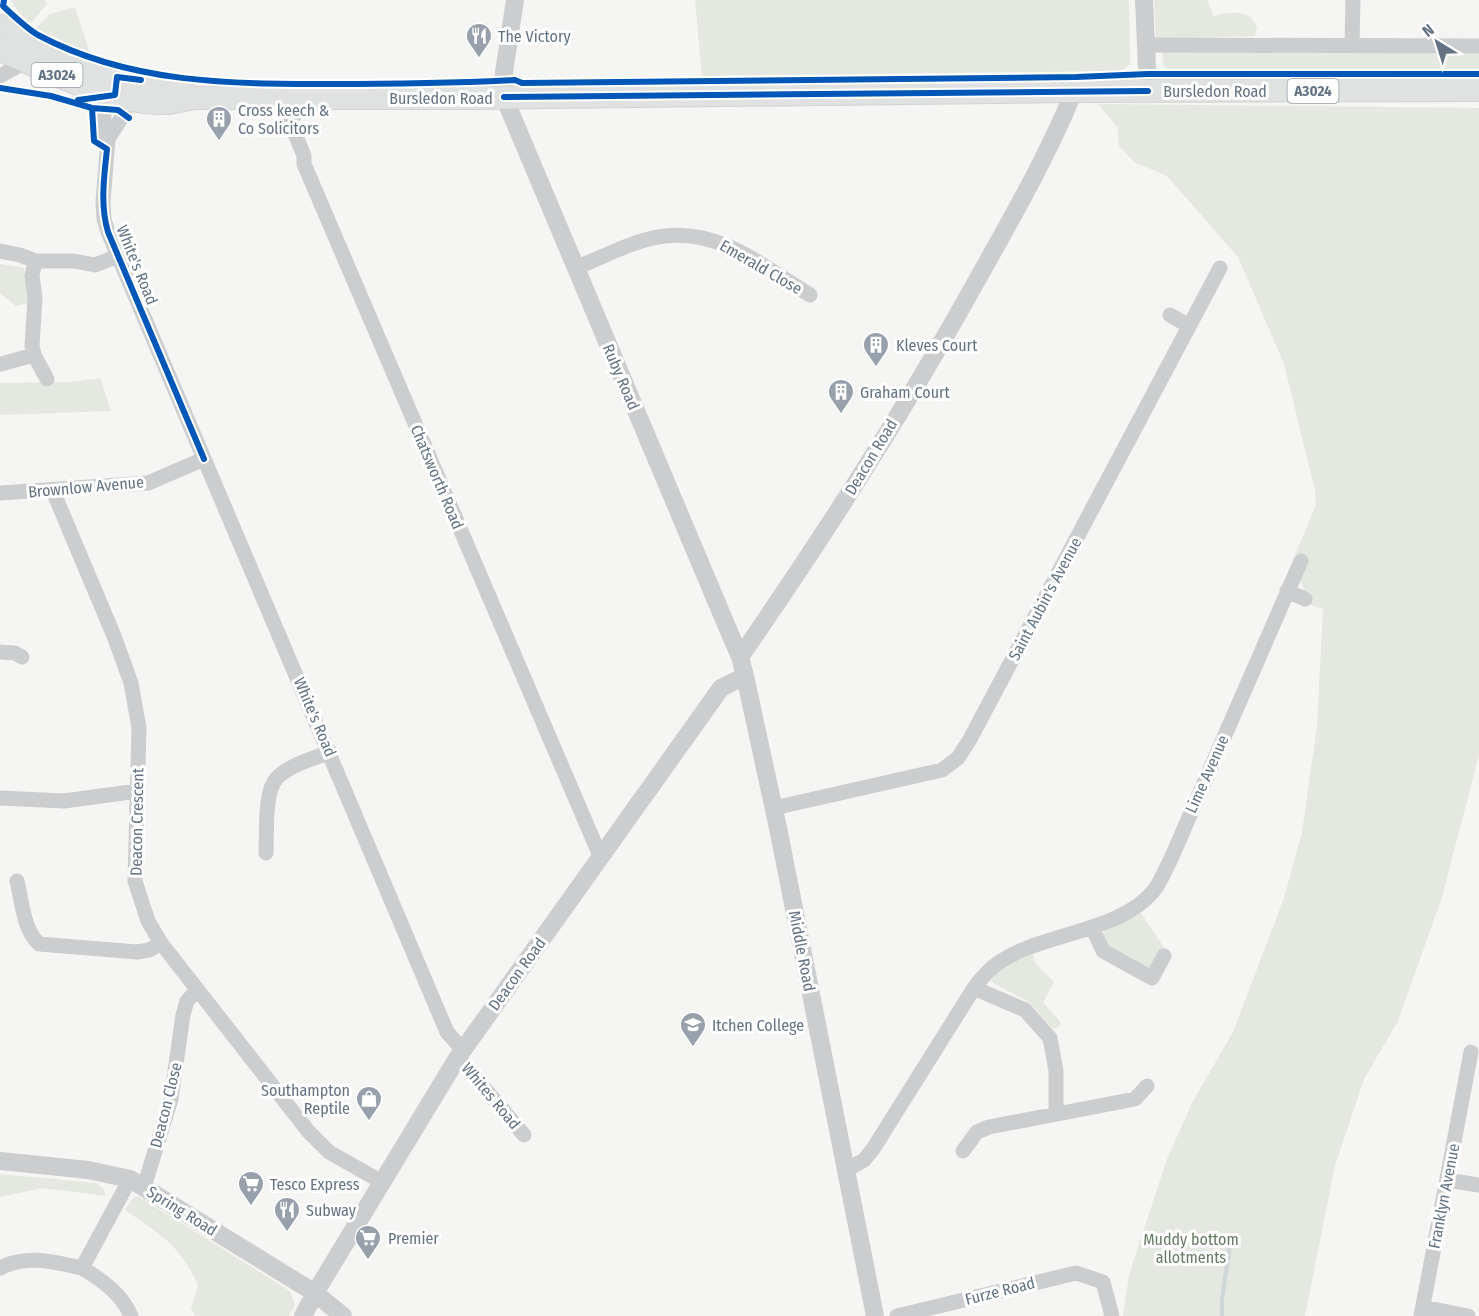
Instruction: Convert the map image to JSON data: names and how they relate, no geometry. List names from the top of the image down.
{
  "streets": {
    "main road": ["A3024", "Bursledon Road"],
    "street": [
      "White's Road",
      "Emerald Close",
      "Ruby Road",
      "Deacon Road",
      "Chatsworth Road",
      "Brownlow Avenue",
      "Saint Aubin's Avenue",
      "Lime Avenue",
      "Deacon Crescent",
      "Middle Road",
      "Whites Road",
      "Deacon Close",
      "Franklyn Avenue",
      "Spring Road",
      "Furze Road"
    ]
  },
  "crossings": [
    ["A3024", "Bursledon Road"],
    ["A3024", "White's Road"],
    ["Bursledon Road", "White's Road"],
    ["Bursledon Road", "Ruby Road"],
    ["Bursledon Road", "Deacon Road"],
    ["Bursledon Road", "Chatsworth Road"],
    ["White's Road", "Deacon Road"],
    ["White's Road", "Brownlow Avenue"],
    ["White's Road", "Whites Road"],
    ["Emerald Close", "Ruby Road"],
    ["Ruby Road", "Deacon Road"],
    ["Ruby Road", "Middle Road"],
    ["Deacon Road", "Chatsworth Road"],
    ["Deacon Road", "Deacon Crescent"],
    ["Deacon Road", "Middle Road"],
    ["Deacon Road", "Whites Road"],
    ["Deacon Road", "Spring Road"],
    ["Brownlow Avenue", "Deacon Crescent"],
    ["Saint Aubin's Avenue", "Middle Road"],
    ["Lime Avenue", "Middle Road"],
    ["Deacon Crescent", "Deacon Close"],
    ["Deacon Close", "Spring Road"]
  ],
  "parks": ["Muddy bottom allotments"],
  "places": {
    "restaurant": ["The Victory", "Subway"],
    "building": ["Cross keech & Co Solicitors", "Kleves Court", "Graham Court"],
    "school or university": ["Itchen College"],
    "shop": ["Southampton Reptile"],
    "supermarket": ["Tesco Express", "Premier"]
  },
  "north": "top left"
}
